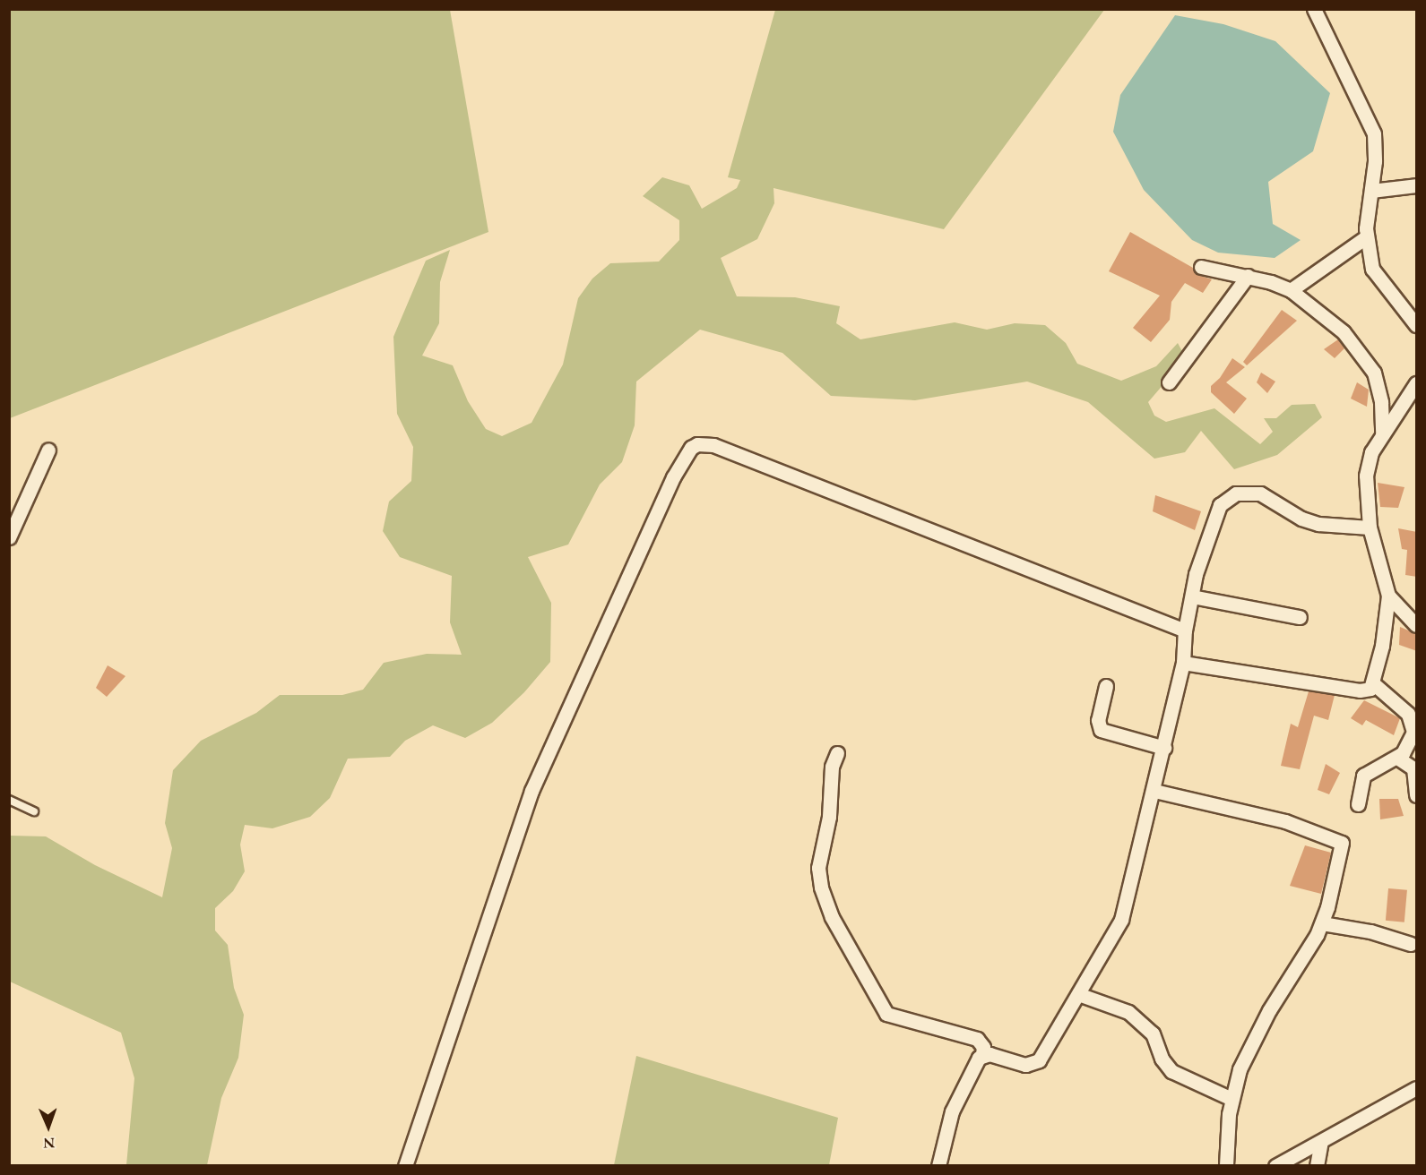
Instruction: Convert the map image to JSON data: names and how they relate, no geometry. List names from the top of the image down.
{
  "north": "bottom"
}
